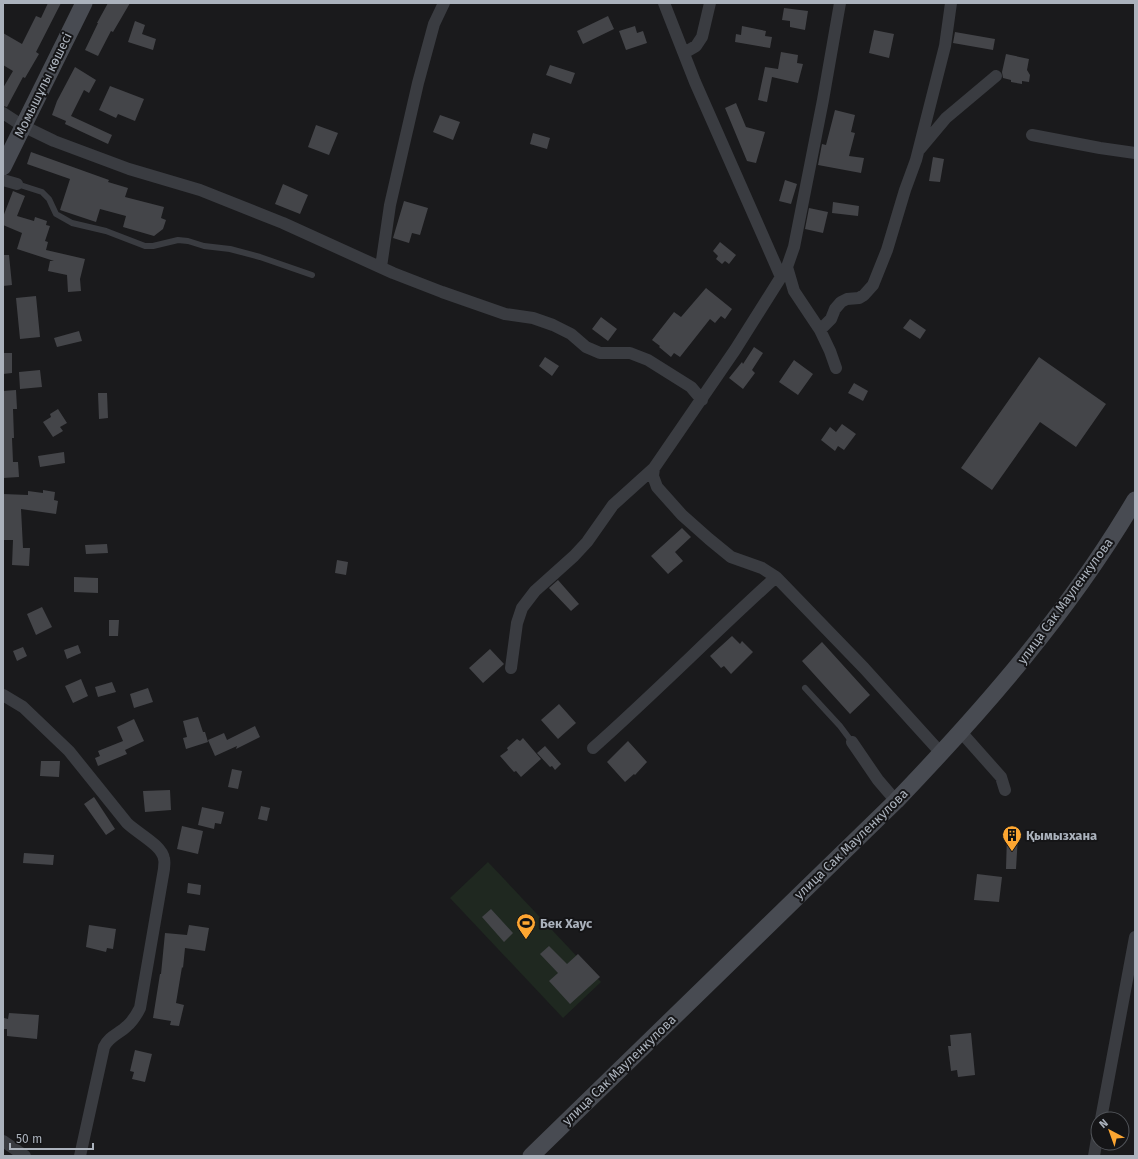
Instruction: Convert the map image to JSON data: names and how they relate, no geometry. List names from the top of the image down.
{
  "streets": {
    "main road": ["Момышұлы көшесі", "улица Сак Мауленкулова"]
  },
  "places": {
    "building": ["Қымызхана"],
    "sports": ["Бек Хаус"]
  },
  "scale_bar": "50 m",
  "north": "top left"
}
